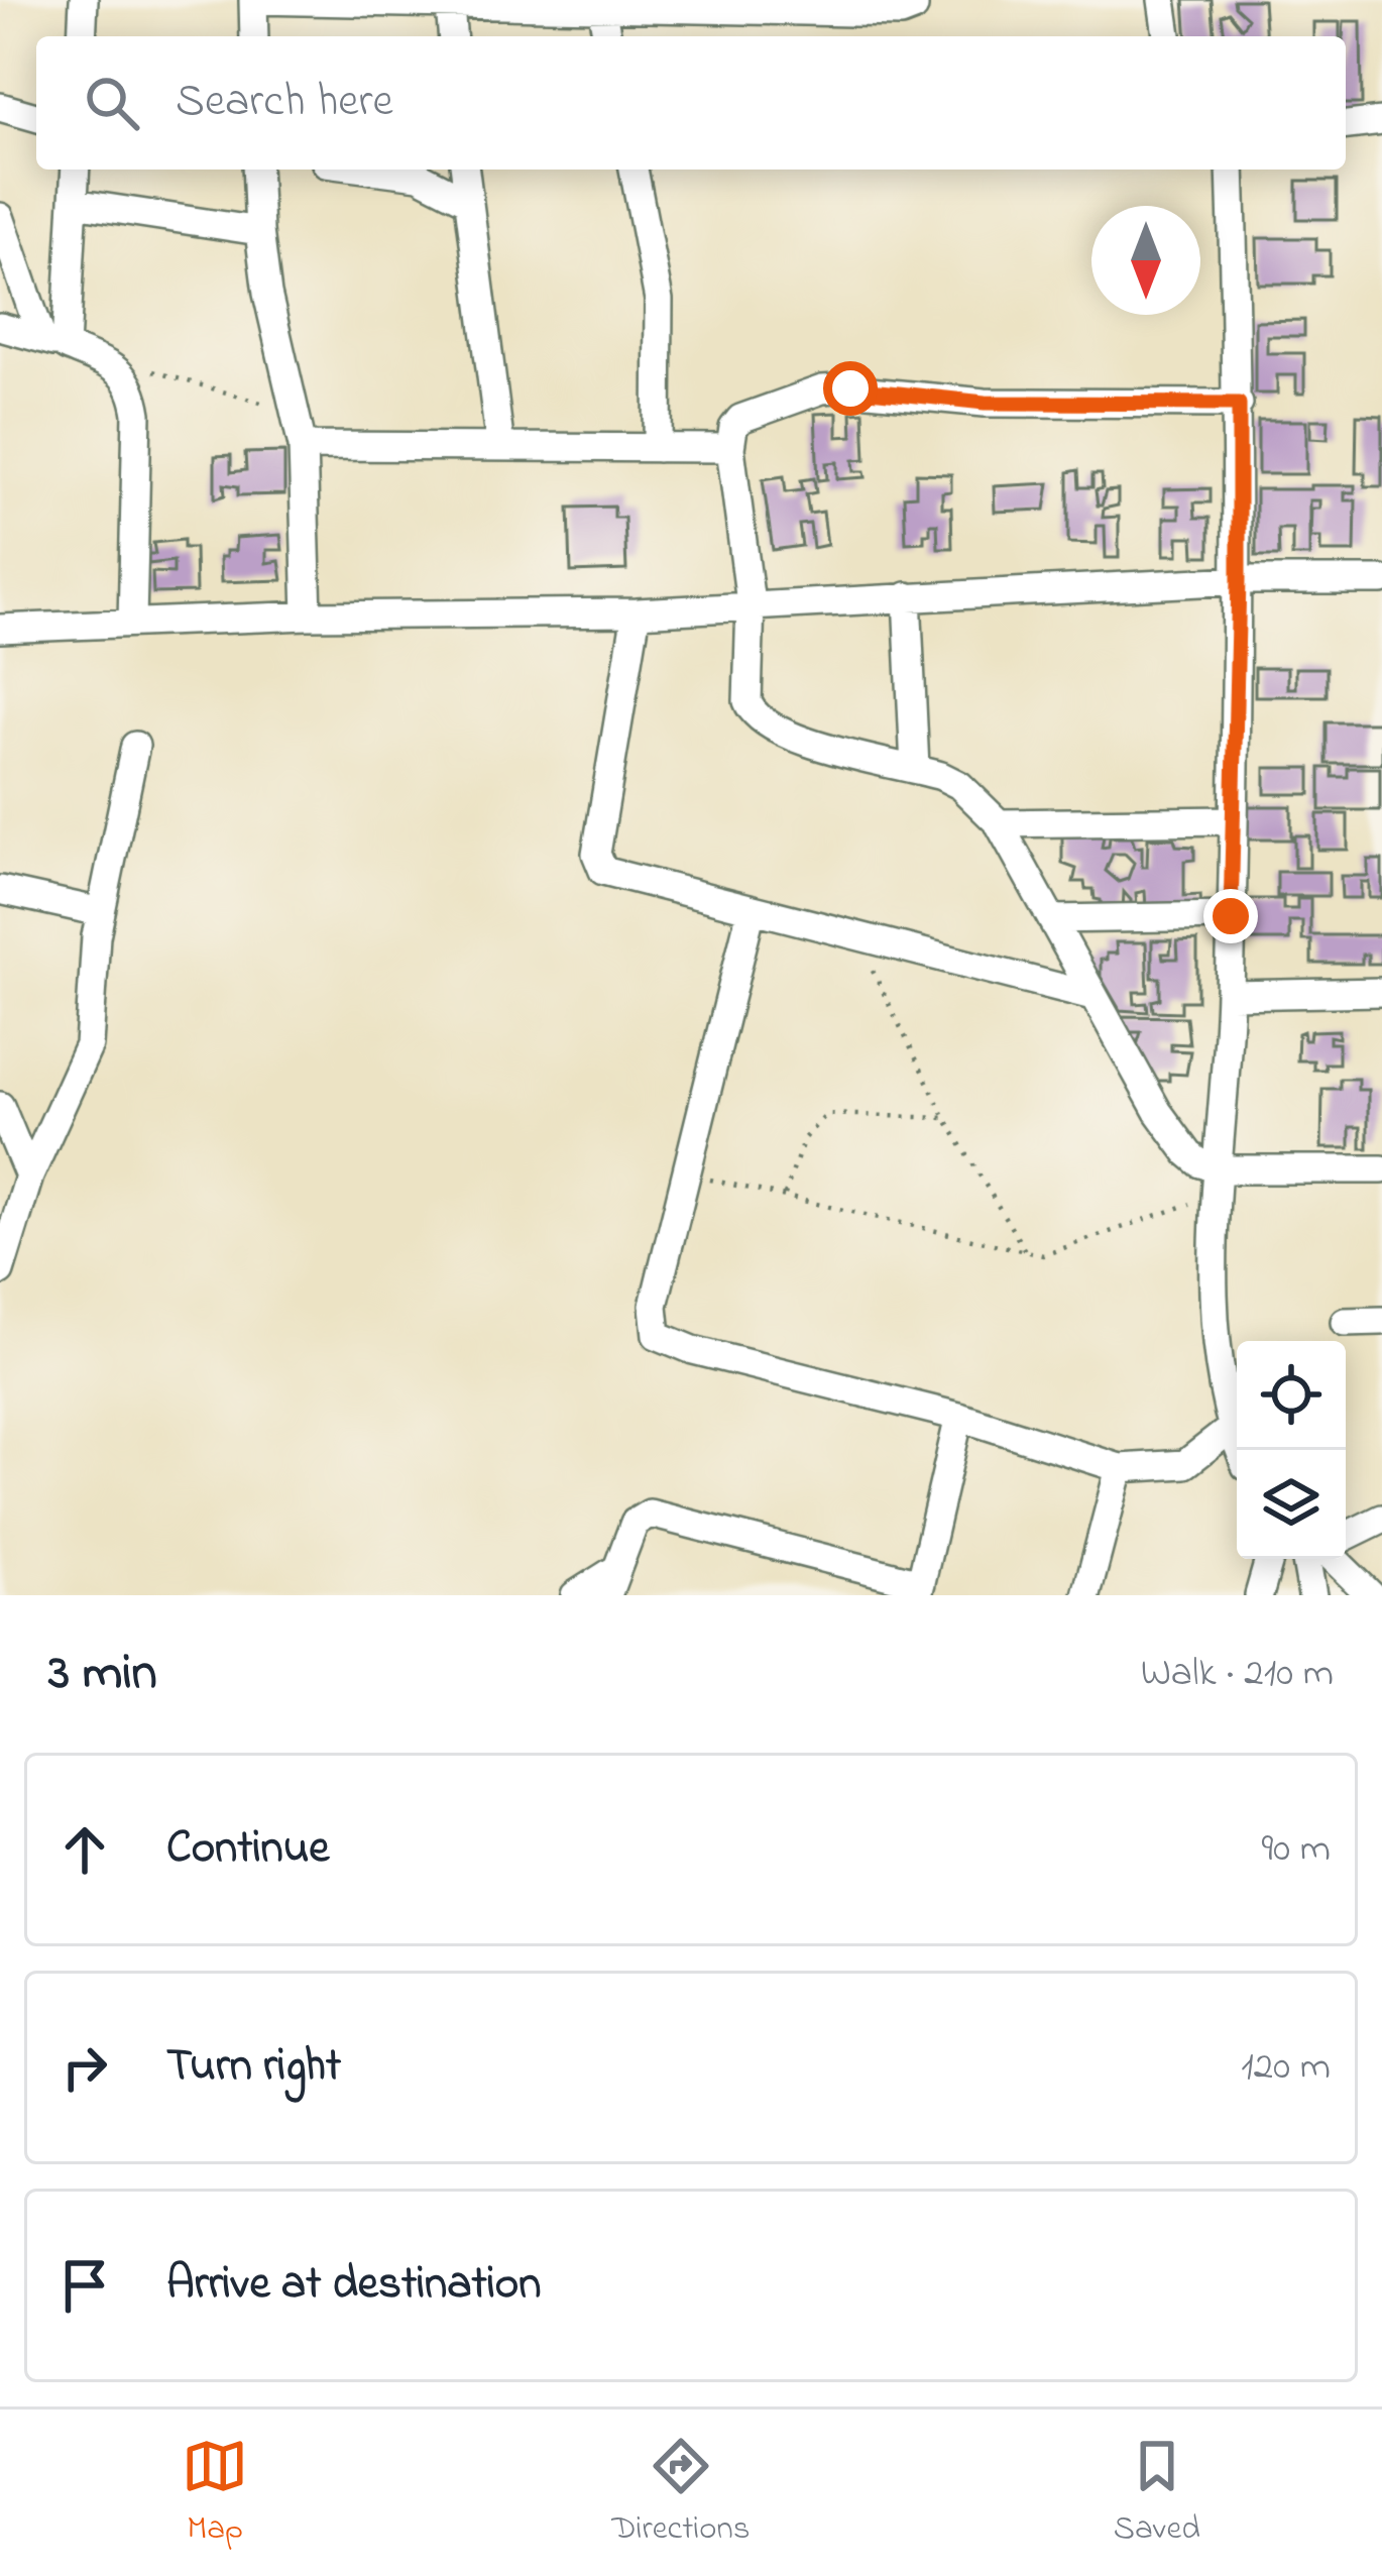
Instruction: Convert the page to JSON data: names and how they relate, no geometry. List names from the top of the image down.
{
  "north": "bottom",
  "page": {
    "search": "Search here",
    "heading": ["3 min", "Walk · 210 m"],
    "list": [
      ["Continue", "90 m"],
      ["Turn right", "120 m"],
      "Arrive at destination"
    ],
    "nav": ["Map", "Directions", "Saved"]
  }
}
